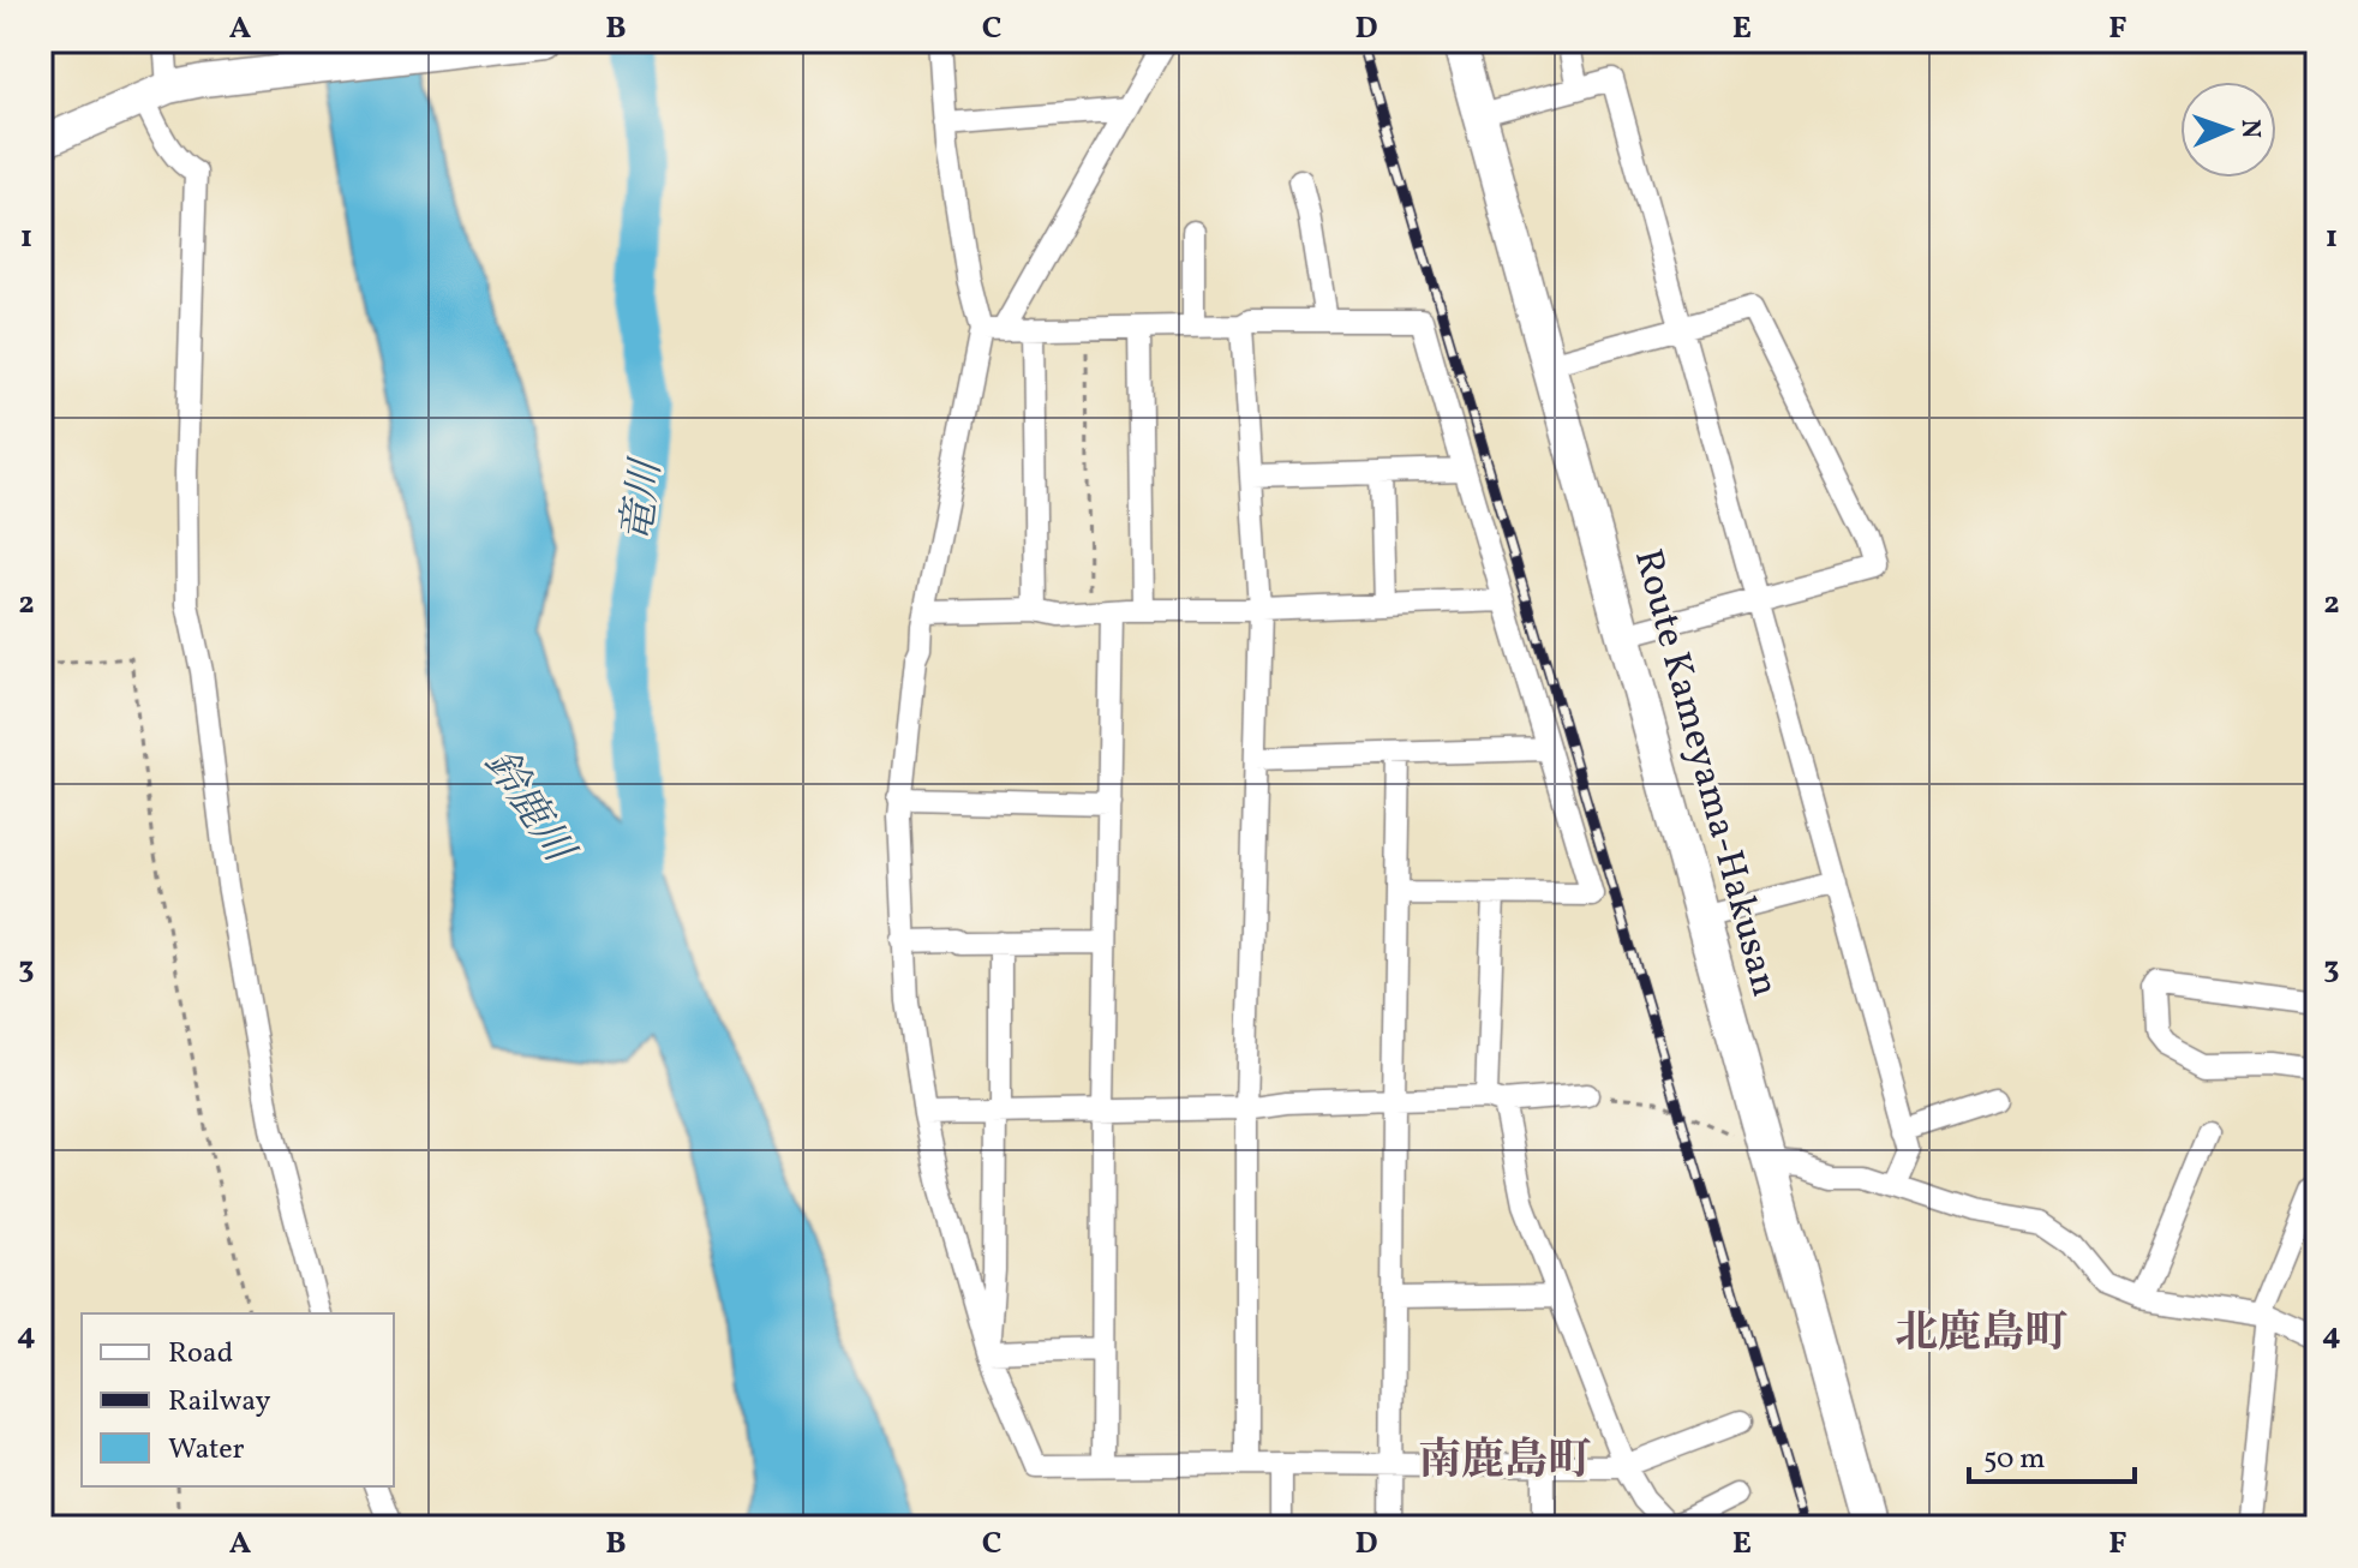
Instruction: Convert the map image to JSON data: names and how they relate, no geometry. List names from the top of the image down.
{
  "streets": {
    "main road": ["Route Kameyama-Hakusan"]
  },
  "districts": ["北鹿島町", "南鹿島町"],
  "water": ["竜川", "鈴鹿川"],
  "legend": ["Road", "Railway", "Water"],
  "scale_bar": "50 m",
  "north": "right",
  "grid": {
    "columns": [
      "A",
      "B",
      "C",
      "D",
      "E",
      "F"
    ],
    "rows": [
      "1",
      "2",
      "3",
      "4"
    ]
  }
}
